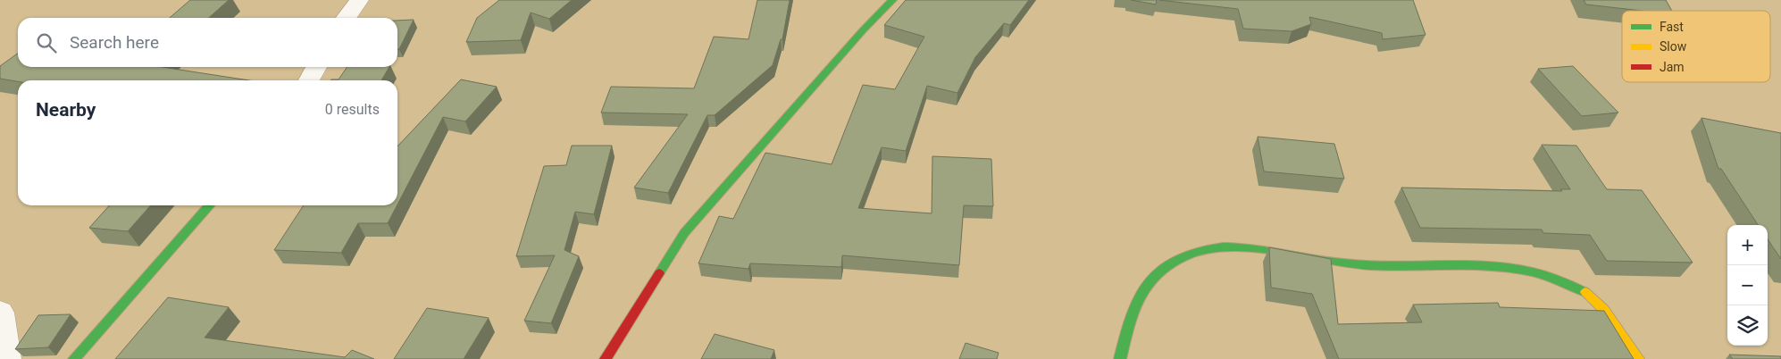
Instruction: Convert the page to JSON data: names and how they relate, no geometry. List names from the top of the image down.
{
  "legend": ["Fast", "Slow", "Jam"],
  "page": {
    "search": "Search here",
    "heading": ["Nearby", "0 results"],
    "map_buttons": ["+", "−"]
  }
}
